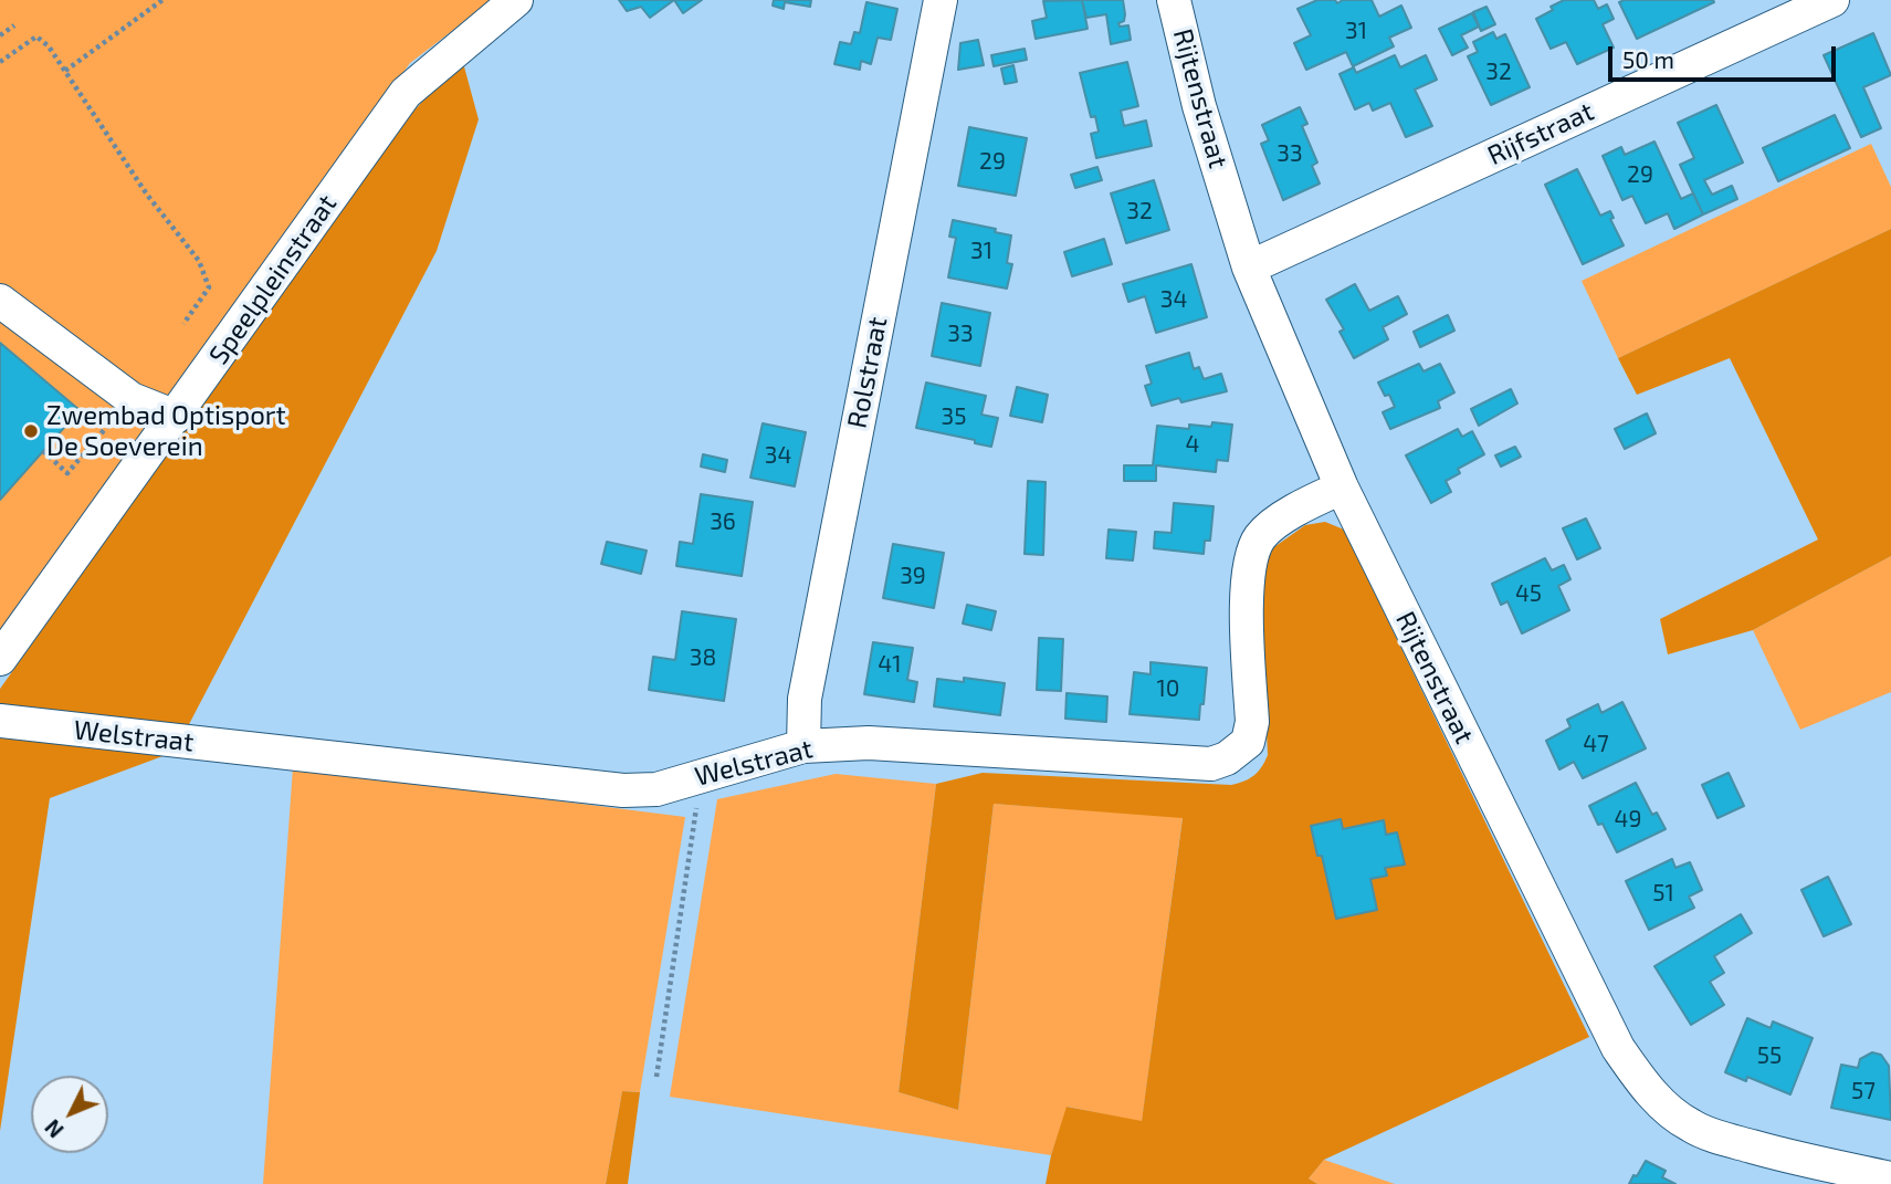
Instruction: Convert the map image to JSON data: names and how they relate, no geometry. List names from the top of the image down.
{
  "streets": {
    "street": [
      "Rijtenstraat",
      "Rijfstraat",
      "Speelpleinstraat",
      "Rolstraat",
      "Welstraat"
    ]
  },
  "crossings": [
    ["Rijtenstraat", "Rijfstraat"],
    ["Rijtenstraat", "Welstraat"],
    ["Rolstraat", "Welstraat"]
  ],
  "places": ["Zwembad Optisport De Soeverein"],
  "house_numbers": [
    "31",
    "32",
    "33",
    "29",
    "29",
    "32",
    "31",
    "34",
    "33",
    "35",
    "4",
    "34",
    "36",
    "39",
    "45",
    "38",
    "41",
    "10",
    "47",
    "49",
    "51",
    "55",
    "57"
  ],
  "scale_bar": "50 m",
  "north": "bottom left"
}
